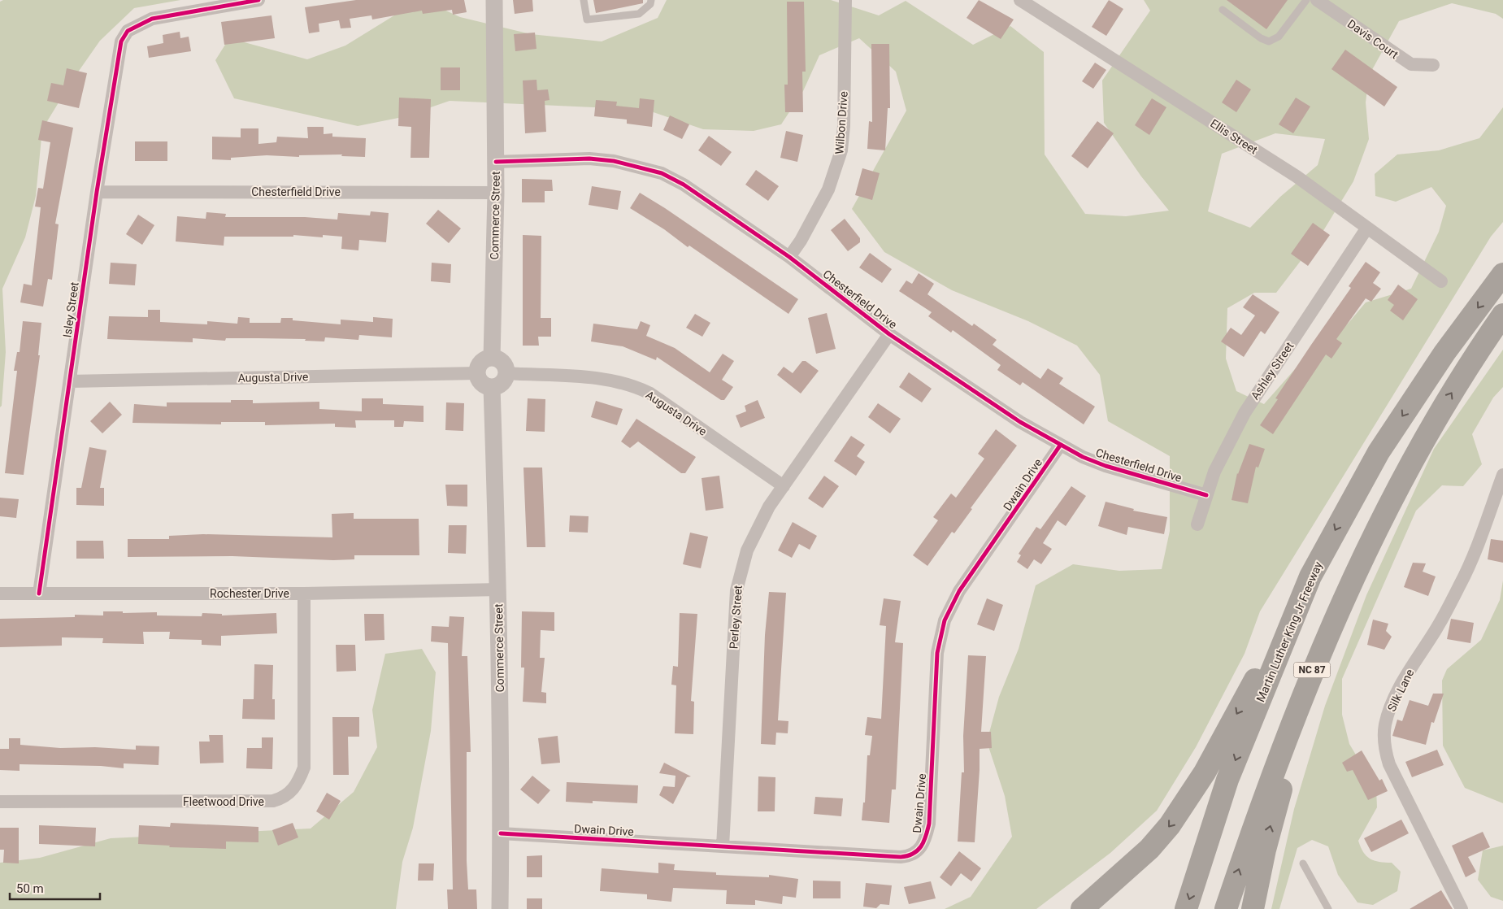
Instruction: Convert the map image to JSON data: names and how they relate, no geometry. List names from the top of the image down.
{
  "streets": {
    "highway": ["Martin Luther King Jr Freeway", "NC 87"],
    "street": [
      "Davis Court",
      "Wilbon Drive",
      "Ellis Street",
      "Chesterfield Drive",
      "Commerce Street",
      "Isley Street",
      "Ashley Street",
      "Augusta Drive",
      "Dwain Drive",
      "Rochester Drive",
      "Perley Street",
      "Silk Lane",
      "Fleetwood Drive"
    ]
  },
  "crossings": [
    ["Wilbon Drive", "Chesterfield Drive"],
    ["Ellis Street", "Ashley Street"],
    ["Chesterfield Drive", "Commerce Street"],
    ["Chesterfield Drive", "Isley Street"],
    ["Chesterfield Drive", "Ashley Street"],
    ["Chesterfield Drive", "Dwain Drive"],
    ["Chesterfield Drive", "Perley Street"],
    ["Commerce Street", "Augusta Drive"],
    ["Commerce Street", "Dwain Drive"],
    ["Commerce Street", "Rochester Drive"],
    ["Isley Street", "Augusta Drive"],
    ["Isley Street", "Rochester Drive"],
    ["Augusta Drive", "Perley Street"],
    ["Dwain Drive", "Perley Street"],
    ["Rochester Drive", "Fleetwood Drive"]
  ],
  "scale_bar": "50 m"
}
